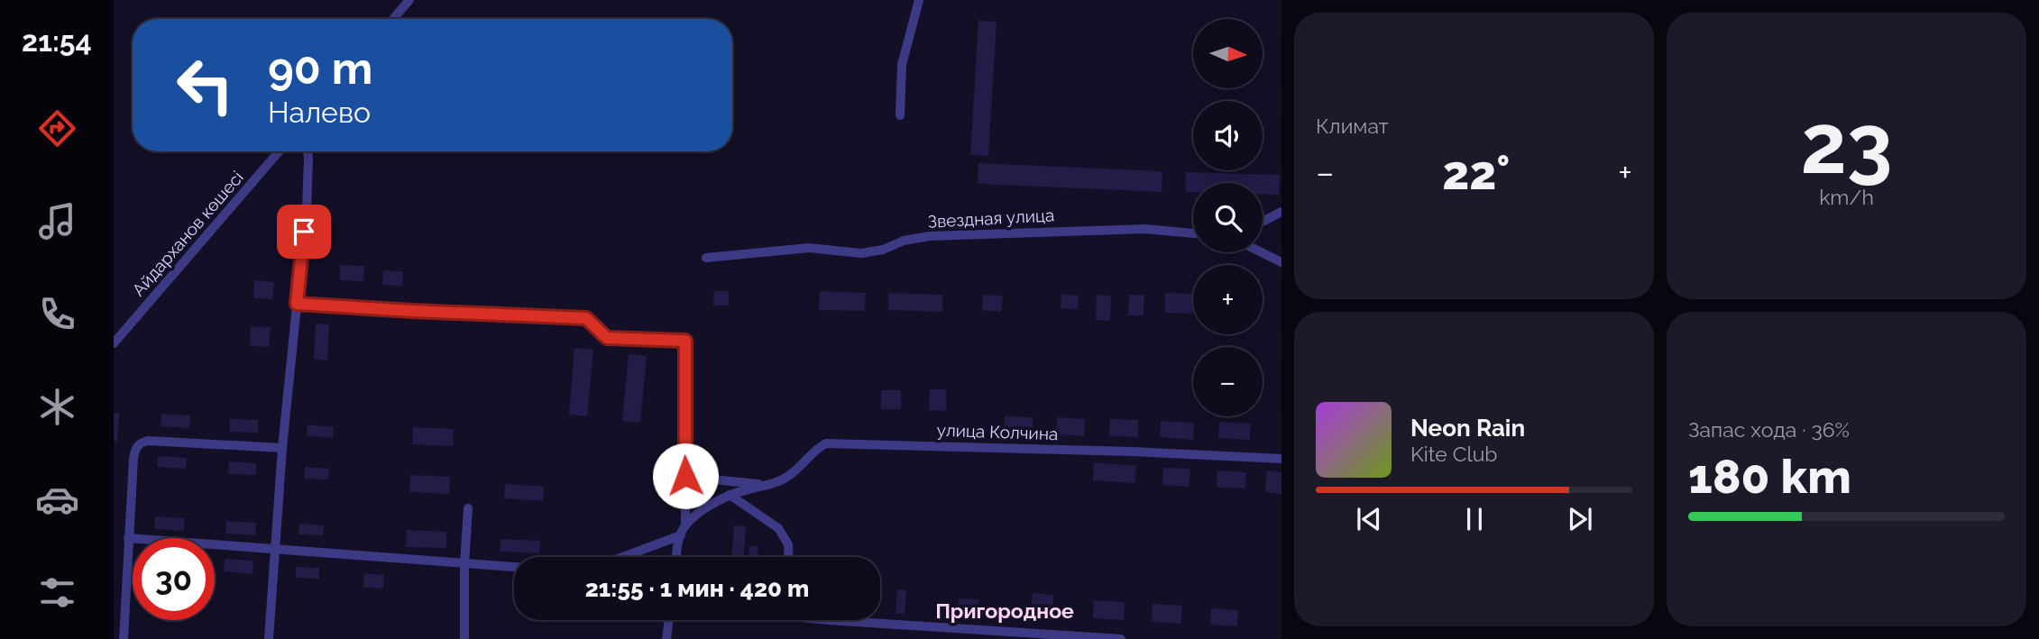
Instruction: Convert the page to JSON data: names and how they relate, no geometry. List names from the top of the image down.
{
  "streets": {
    "street": ["Звездная улица", "Айдарханов көшесі", "улица Колчина"]
  },
  "districts": ["Пригородное"],
  "north": "right",
  "page": {
    "tabs": "21:54",
    "tile": [
      "Климат",
      ["23", "km/h"],
      ["Запас хода · 36%", "180 km"]
    ],
    "map_buttons": ["+", "−"],
    "turn": ["90 m", "Налево"],
    "heat": ["−", "22°", "+"],
    "song": ["Neon Rain", "Kite Club"],
    "limit": "30",
    "trip": "21:55 · 1 мин · 420 m"
  }
}
